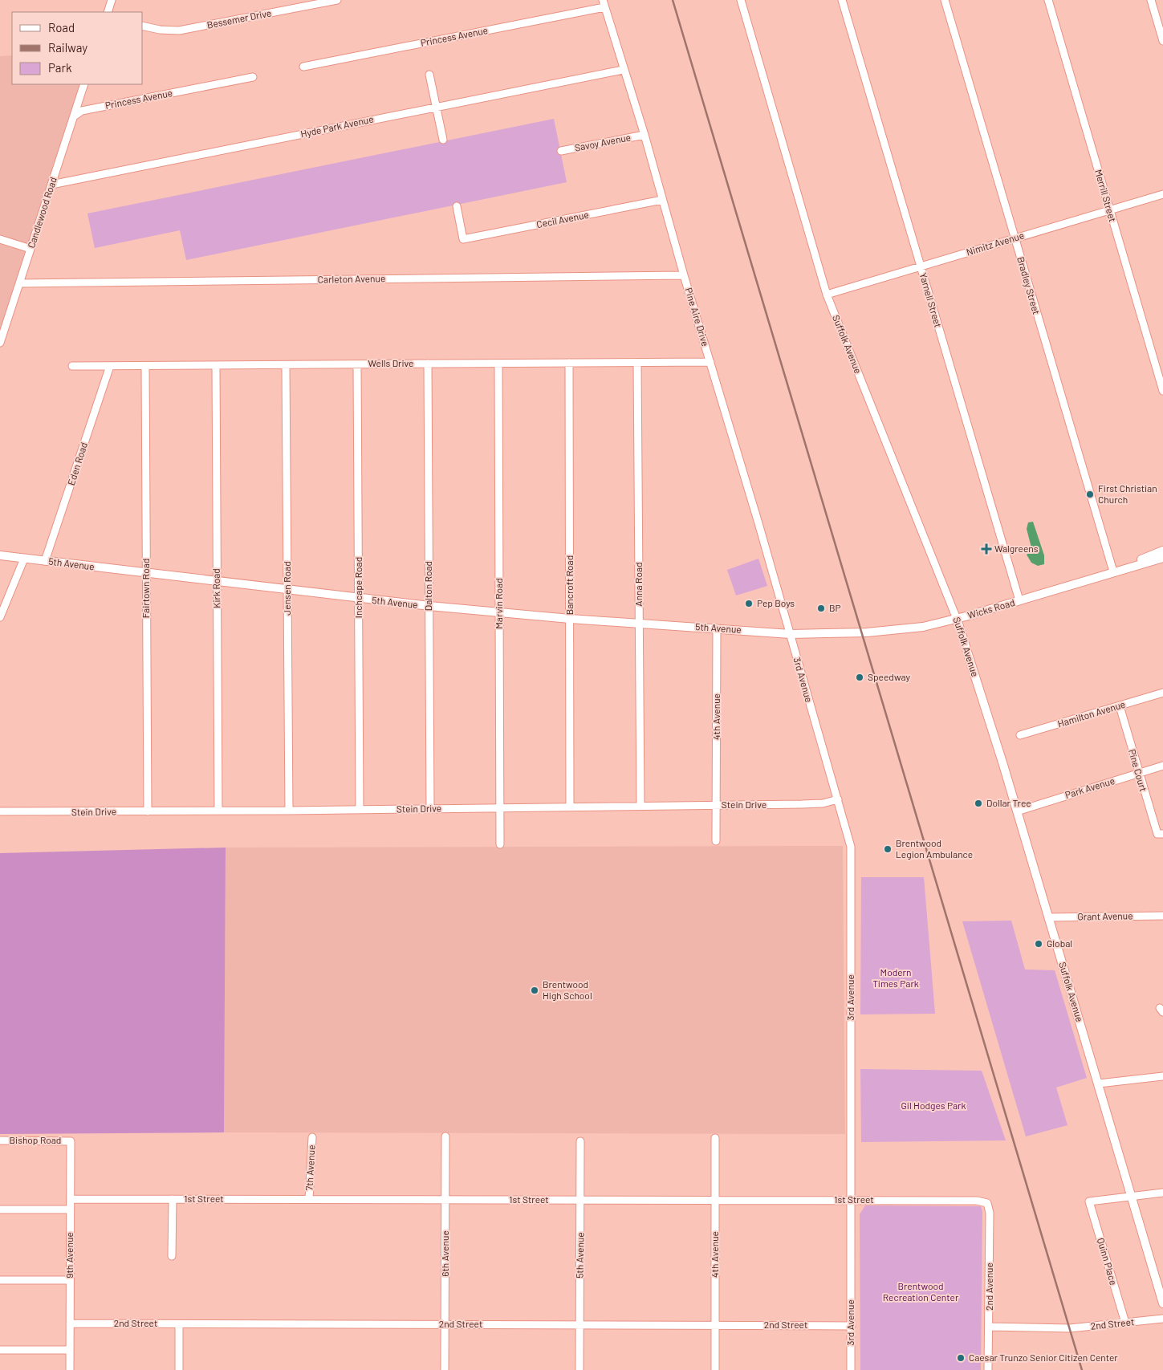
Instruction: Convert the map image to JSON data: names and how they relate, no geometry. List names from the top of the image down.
{
  "streets": {
    "main road": ["Suffolk Avenue", "5th Avenue", "Wicks Road"],
    "street": [
      "Bessemer Drive",
      "Princess Avenue",
      "Hyde Park Avenue",
      "Savoy Avenue",
      "Merrill Street",
      "Candlewood Road",
      "Cecil Avenue",
      "Nimitz Avenue",
      "Carleton Avenue",
      "Bradley Street",
      "Yarnell Street",
      "Pine Aire Drive",
      "Wells Drive",
      "Eden Road",
      "Anna Road",
      "Bancroft Road",
      "Dalton Road",
      "Inchcape Road",
      "Fairtown Road",
      "Kirk Road",
      "Jensen Road",
      "Marvin Road",
      "3rd Avenue",
      "Hamilton Avenue",
      "4th Avenue",
      "Pine Court",
      "Park Avenue",
      "Stein Drive",
      "Grant Avenue",
      "Bishop Road",
      "7th Avenue",
      "1st Street",
      "6th Avenue",
      "9th Avenue",
      "Quinn Place",
      "2nd Avenue",
      "2nd Street"
    ]
  },
  "crossings": [
    ["Princess Avenue", "Candlewood Road"],
    ["Princess Avenue", "Pine Aire Drive"],
    ["Hyde Park Avenue", "Candlewood Road"],
    ["Hyde Park Avenue", "Pine Aire Drive"],
    ["Savoy Avenue", "Pine Aire Drive"],
    ["Merrill Street", "Nimitz Avenue"],
    ["Candlewood Road", "Carleton Avenue"],
    ["Cecil Avenue", "Pine Aire Drive"],
    ["Nimitz Avenue", "Bradley Street"],
    ["Nimitz Avenue", "Yarnell Street"],
    ["Nimitz Avenue", "Suffolk Avenue"],
    ["Carleton Avenue", "Pine Aire Drive"],
    ["Bradley Street", "Wicks Road"],
    ["Yarnell Street", "Wicks Road"],
    ["Pine Aire Drive", "Wells Drive"],
    ["Pine Aire Drive", "5th Avenue"],
    ["Pine Aire Drive", "Wicks Road"],
    ["Pine Aire Drive", "3rd Avenue"],
    ["Suffolk Avenue", "Wicks Road"],
    ["Suffolk Avenue", "Park Avenue"],
    ["Suffolk Avenue", "Grant Avenue"],
    ["Suffolk Avenue", "Quinn Place"],
    ["Wells Drive", "Eden Road"],
    ["Wells Drive", "Anna Road"],
    ["Wells Drive", "Bancroft Road"],
    ["Wells Drive", "Dalton Road"],
    ["Wells Drive", "Inchcape Road"],
    ["Wells Drive", "Fairtown Road"],
    ["Wells Drive", "Kirk Road"],
    ["Wells Drive", "Jensen Road"],
    ["Wells Drive", "Marvin Road"],
    ["Eden Road", "5th Avenue"],
    ["5th Avenue", "Anna Road"],
    ["5th Avenue", "Bancroft Road"],
    ["5th Avenue", "Dalton Road"],
    ["5th Avenue", "Inchcape Road"],
    ["5th Avenue", "Fairtown Road"],
    ["5th Avenue", "Kirk Road"],
    ["5th Avenue", "Jensen Road"],
    ["5th Avenue", "Marvin Road"],
    ["5th Avenue", "Wicks Road"],
    ["5th Avenue", "3rd Avenue"],
    ["5th Avenue", "4th Avenue"],
    ["5th Avenue", "1st Street"],
    ["5th Avenue", "2nd Street"],
    ["Anna Road", "Stein Drive"],
    ["Bancroft Road", "Stein Drive"],
    ["Dalton Road", "Stein Drive"],
    ["Inchcape Road", "Stein Drive"],
    ["Fairtown Road", "Stein Drive"],
    ["Kirk Road", "Stein Drive"],
    ["Jensen Road", "Stein Drive"],
    ["Marvin Road", "Stein Drive"],
    ["Wicks Road", "3rd Avenue"],
    ["3rd Avenue", "Stein Drive"],
    ["3rd Avenue", "1st Street"],
    ["3rd Avenue", "2nd Street"],
    ["Hamilton Avenue", "Pine Court"],
    ["4th Avenue", "Stein Drive"],
    ["4th Avenue", "1st Street"],
    ["4th Avenue", "2nd Street"],
    ["Pine Court", "Park Avenue"],
    ["Bishop Road", "9th Avenue"],
    ["7th Avenue", "1st Street"],
    ["1st Street", "6th Avenue"],
    ["1st Street", "9th Avenue"],
    ["1st Street", "2nd Avenue"],
    ["6th Avenue", "2nd Street"],
    ["9th Avenue", "2nd Street"],
    ["Quinn Place", "2nd Street"],
    ["2nd Avenue", "2nd Street"]
  ],
  "parks": ["Modern Times Park", "Gil Hodges Park", "Brentwood Recreation Center"],
  "places": {
    "other": [
      "First Christian Church",
      "Pep Boys",
      "BP",
      "Speedway",
      "Dollar Tree",
      "Brentwood Legion Ambulance",
      "Global",
      "Brentwood High School",
      "Caesar Trunzo Senior Citizen Center"
    ],
    "health": ["Walgreens"]
  },
  "legend": ["Road", "Railway", "Park"]
}
